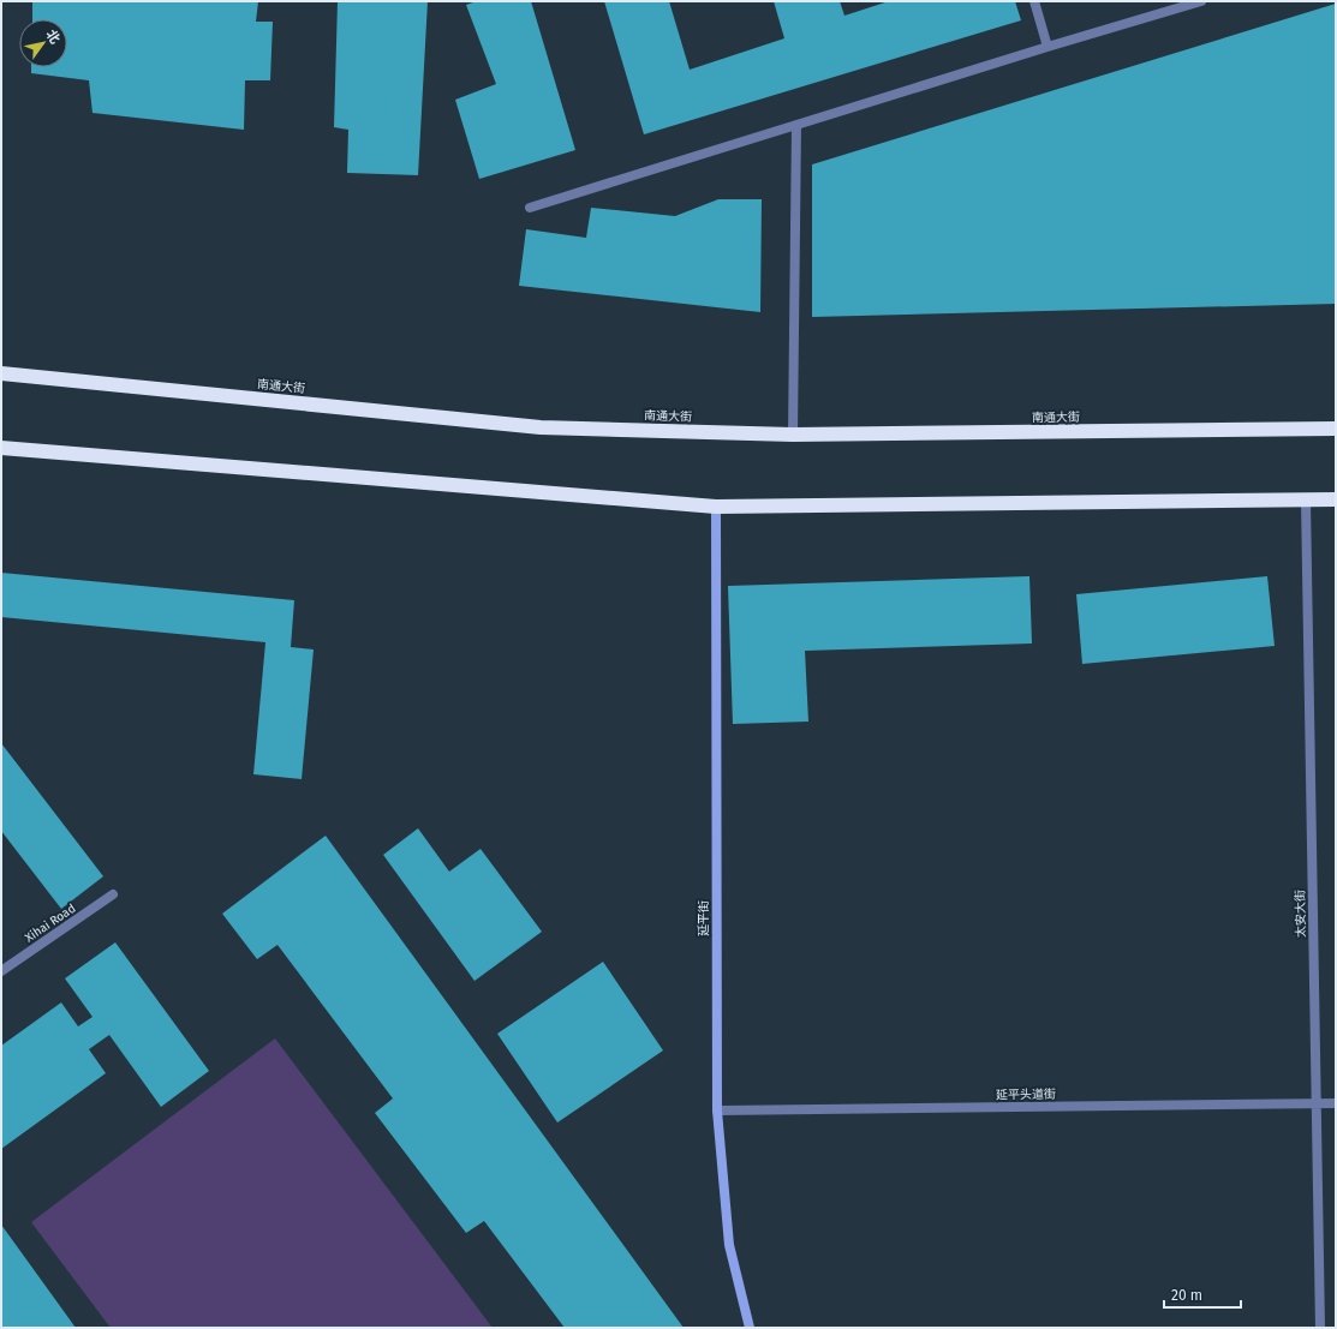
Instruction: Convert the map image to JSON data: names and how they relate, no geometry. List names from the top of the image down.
{
  "streets": {
    "highway": ["南通大街"],
    "street": [
      "太安大街",
      "延平街",
      "Xihai Road",
      "延平头道街"
    ]
  },
  "crossings": [
    ["太安大街", "延平头道街"],
    ["延平街", "延平头道街"]
  ],
  "scale_bar": "20 m",
  "north": "top right"
}
